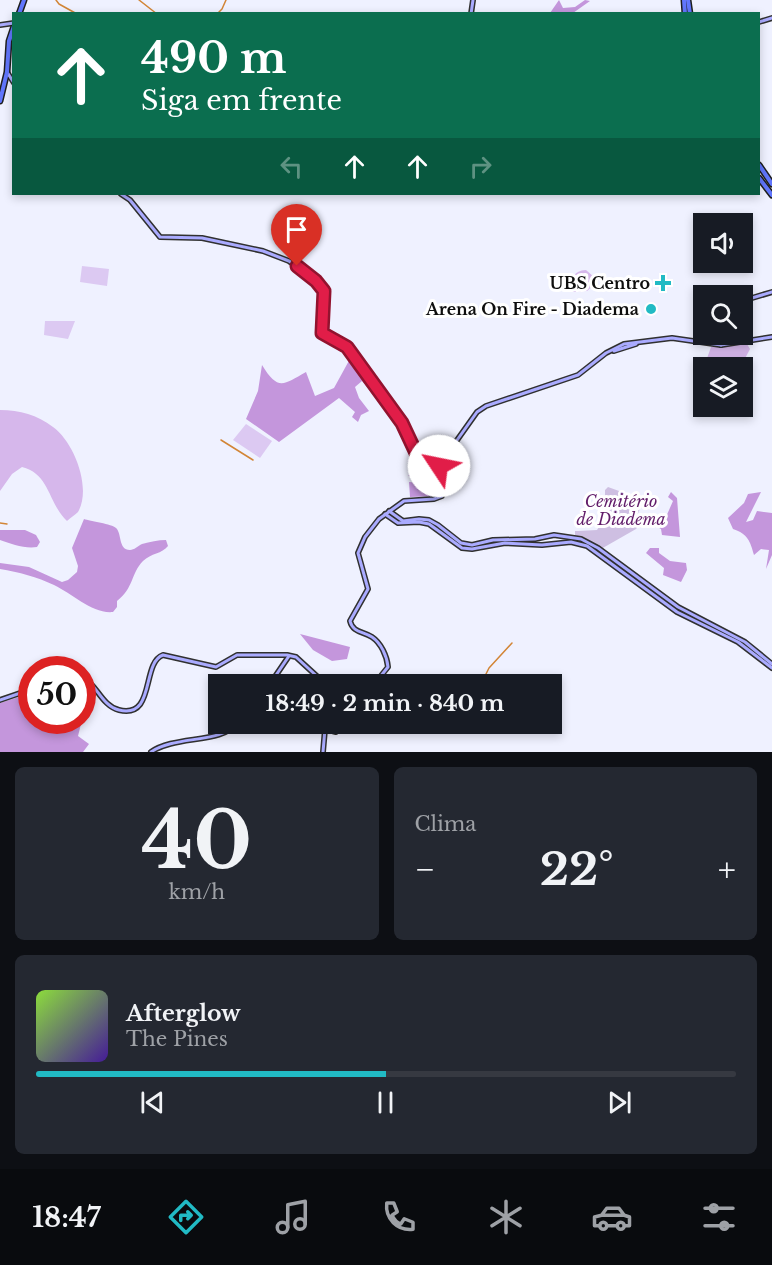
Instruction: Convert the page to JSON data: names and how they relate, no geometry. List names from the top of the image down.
{
  "parks": ["Cemitério de Diadema"],
  "places": {
    "health": ["UBS Centro"],
    "other": ["Arena On Fire - Diadema"]
  },
  "page": {
    "turn": ["490 m", "Siga em frente"],
    "limit": "50",
    "trip": "18:49 · 2 min · 840 m",
    "tile": [
      ["40", "km/h"],
      "Clima"
    ],
    "heat": ["−", "22°", "+"],
    "song": ["Afterglow", "The Pines"],
    "tabs": "18:47"
  }
}
